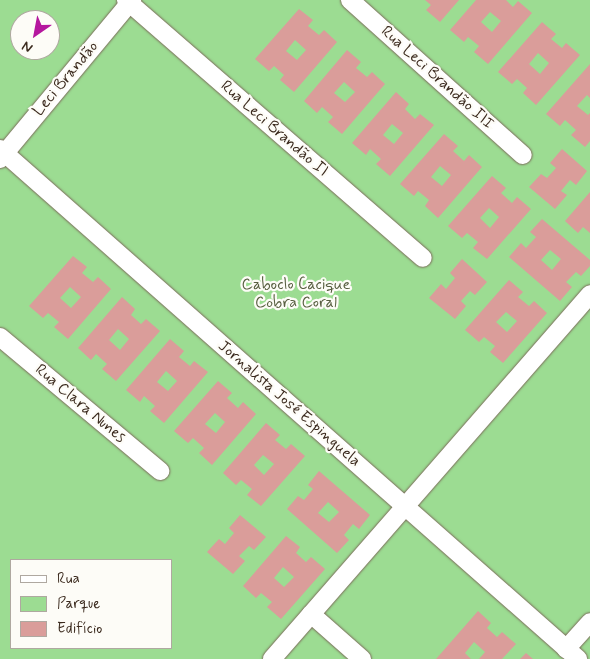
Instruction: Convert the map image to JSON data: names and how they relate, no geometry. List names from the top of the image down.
{
  "streets": {
    "street": [
      "Rua Leci Brandão III",
      "Leci Brandão",
      "Rua Leci Brandão II",
      "Rua Clara Nunes",
      "Jornalista José Espinguela"
    ]
  },
  "crossings": [
    ["Leci Brandão", "Rua Leci Brandão II"],
    ["Leci Brandão", "Jornalista José Espinguela"]
  ],
  "parks": ["Caboclo Cacique Cobra Coral"],
  "legend": ["Rua", "Parque", "Edifício"],
  "north": "bottom left"
}
